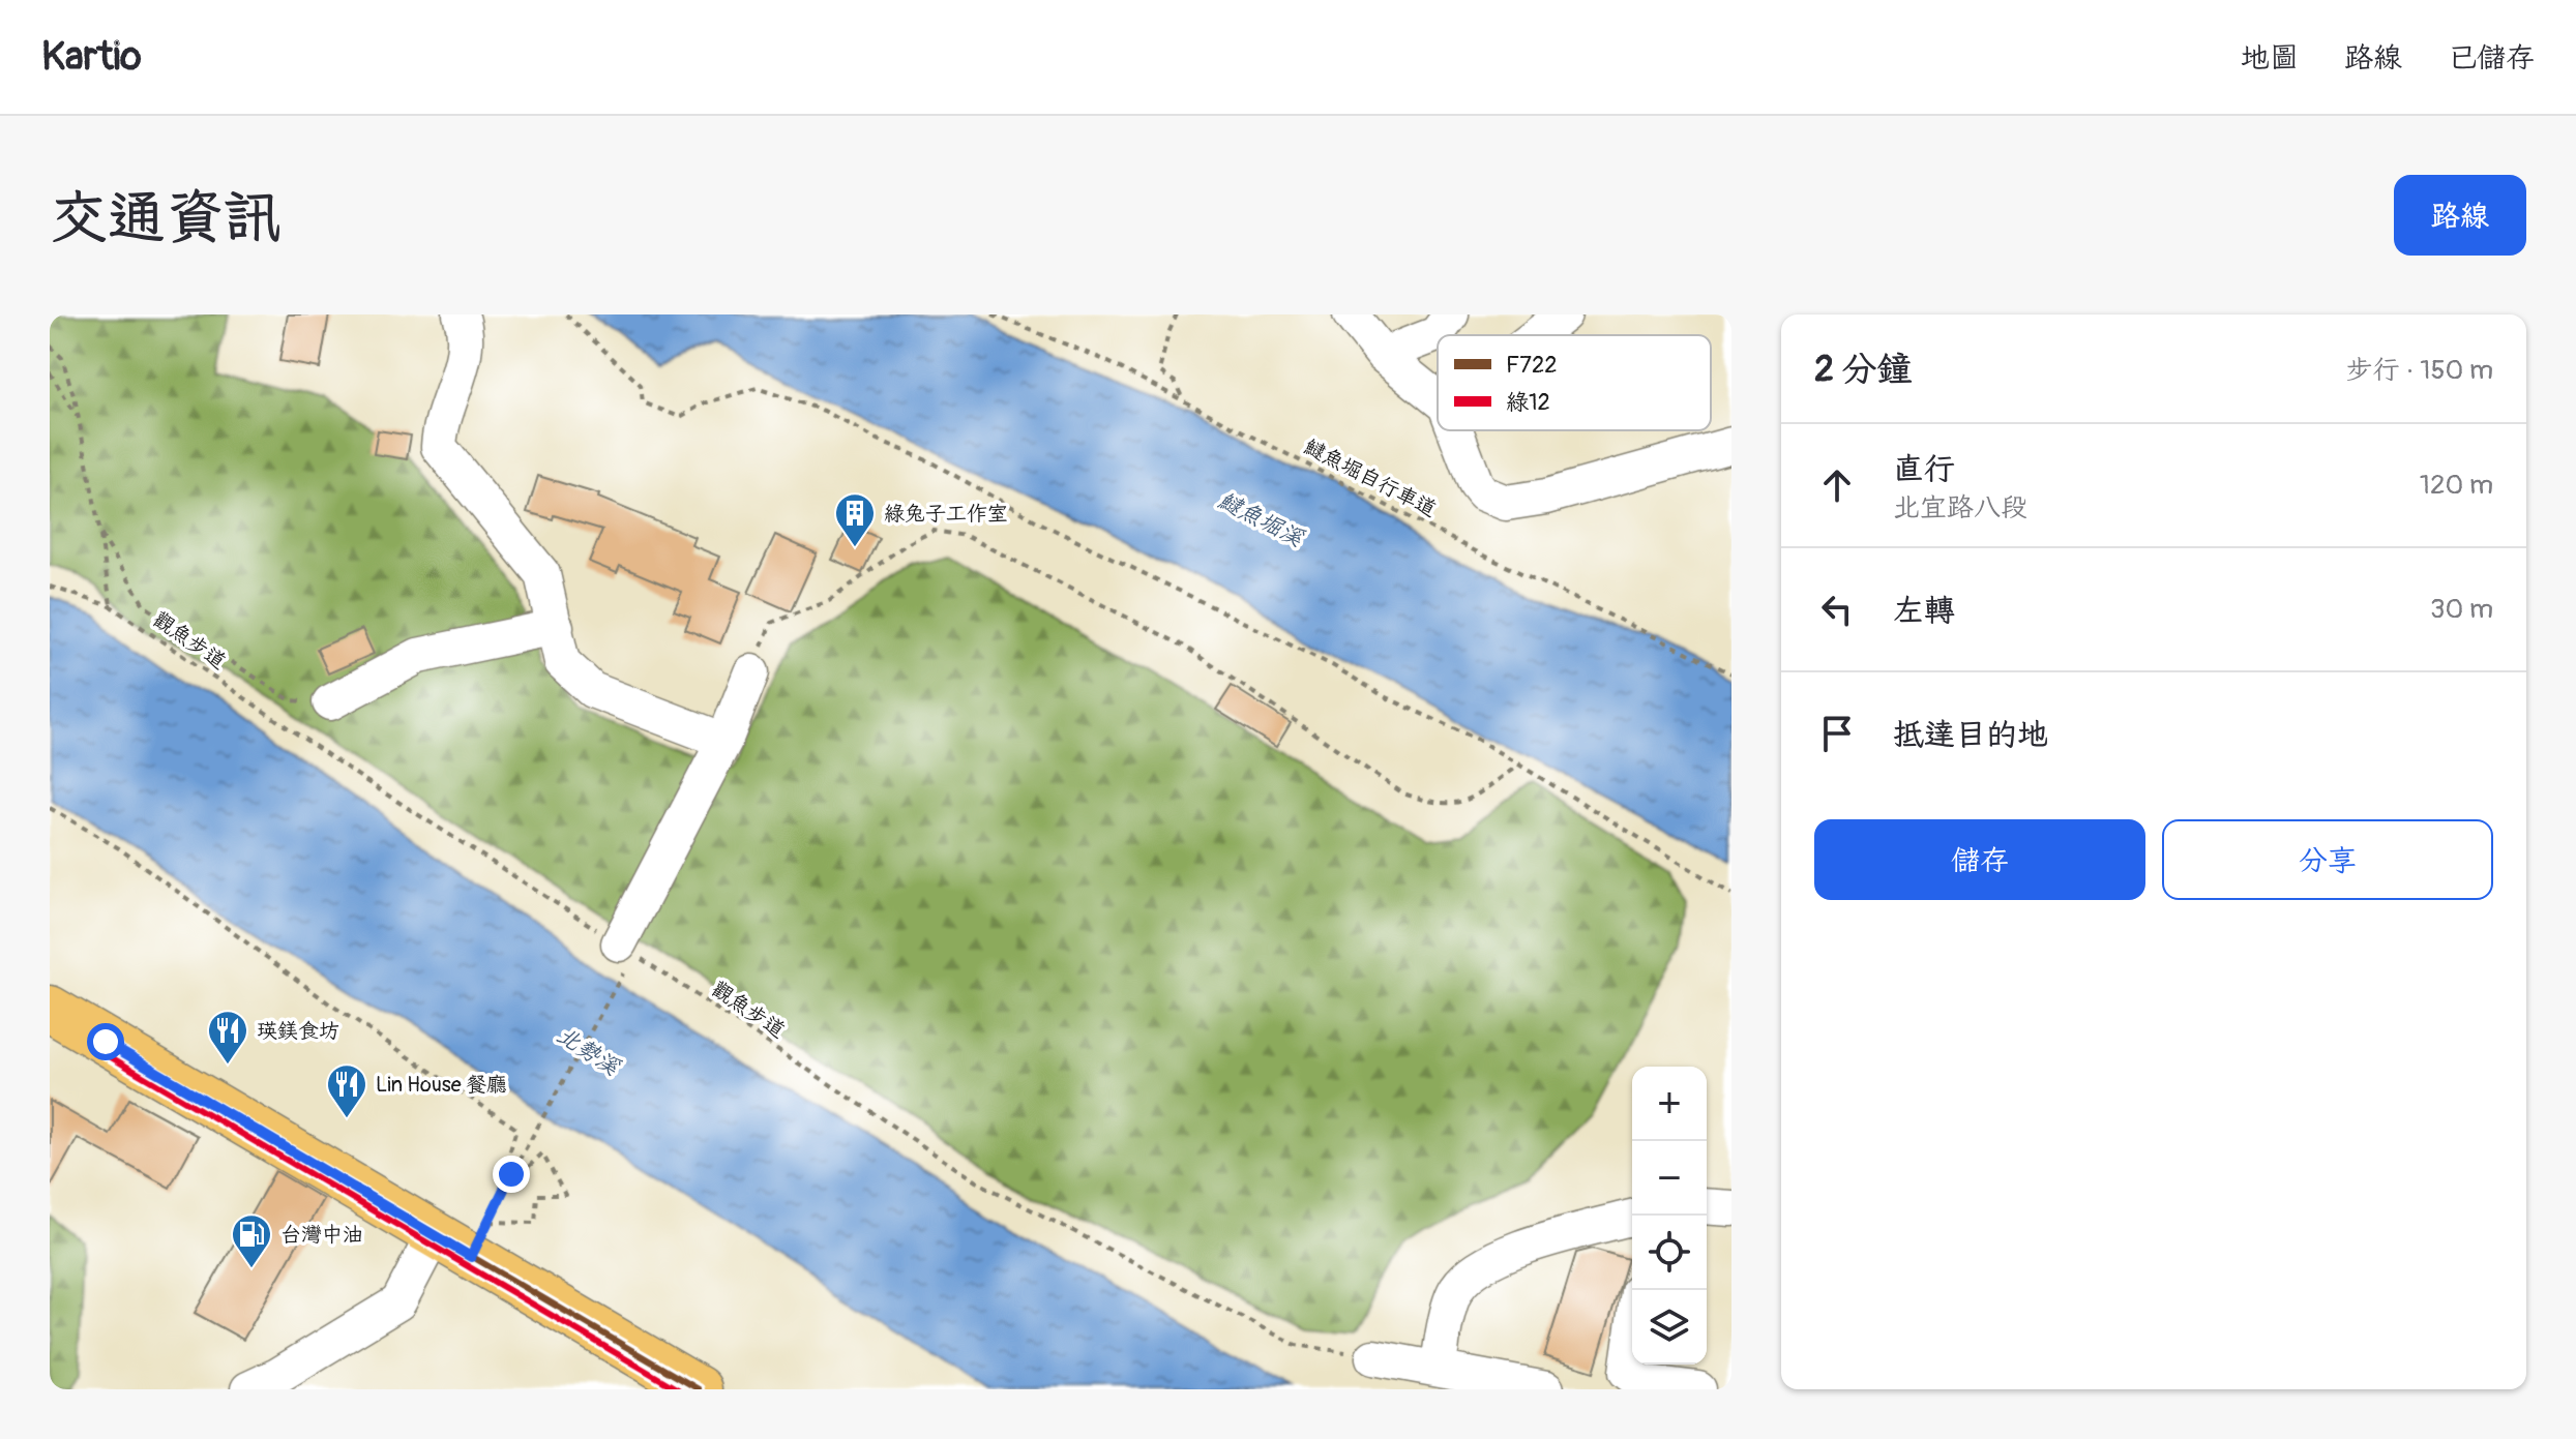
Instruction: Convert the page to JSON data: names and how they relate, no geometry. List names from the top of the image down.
{
  "streets": {
    "path": ["𩻸魚堀自行車道", "觀魚步道"]
  },
  "water": ["𩻸魚堀溪", "北勢溪"],
  "places": {
    "building": ["綠兔子工作室"],
    "restaurant": ["瑛鎂食坊", "Lin House 餐廳"],
    "fuel station": ["台灣中油"]
  },
  "lines": ["transit line F722", "transit line 綠12"],
  "legend": ["F722", "綠12"],
  "page": {
    "header": "Kartio",
    "nav": ["地圖", "路線", "已儲存"],
    "buttons": [
      "路線",
      ["儲存", "分享"]
    ],
    "title": "交通資訊",
    "heading": ["2 分鐘", "步行 · 150 m"],
    "list": [
      ["直行", "北宜路八段", "120 m"],
      ["左轉", "30 m"],
      "抵達目的地"
    ],
    "map_buttons": ["+", "−"]
  }
}
